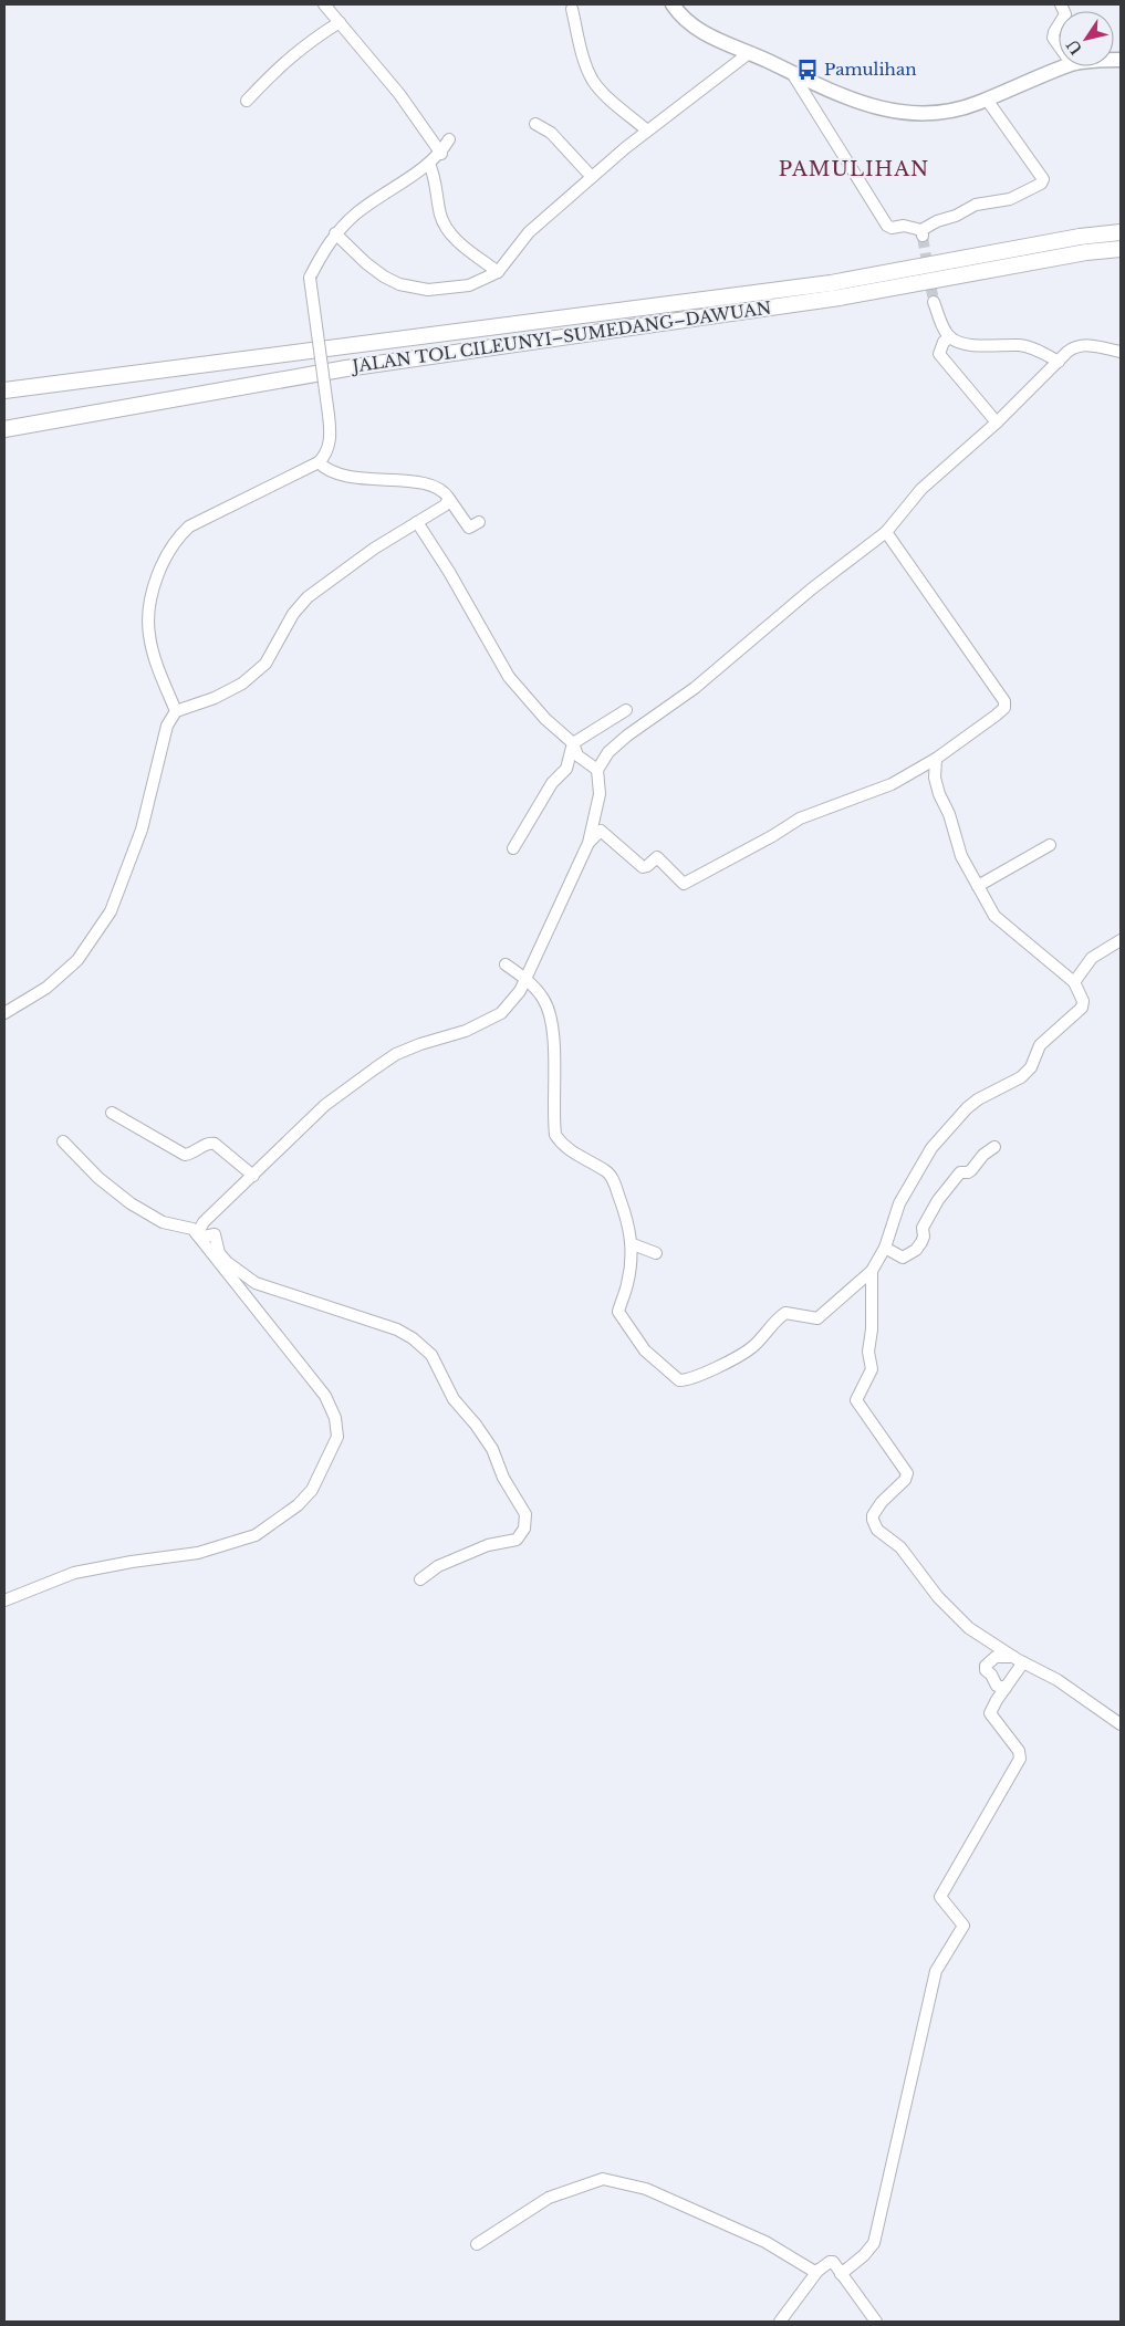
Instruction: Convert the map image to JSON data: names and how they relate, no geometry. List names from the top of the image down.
{
  "streets": {
    "highway": ["JALAN TOL CILEUNYI–SUMEDANG–DAWUAN"]
  },
  "districts": ["PAMULIHAN"],
  "places": {
    "bus stop": ["Pamulihan"]
  },
  "north": "bottom left"
}
